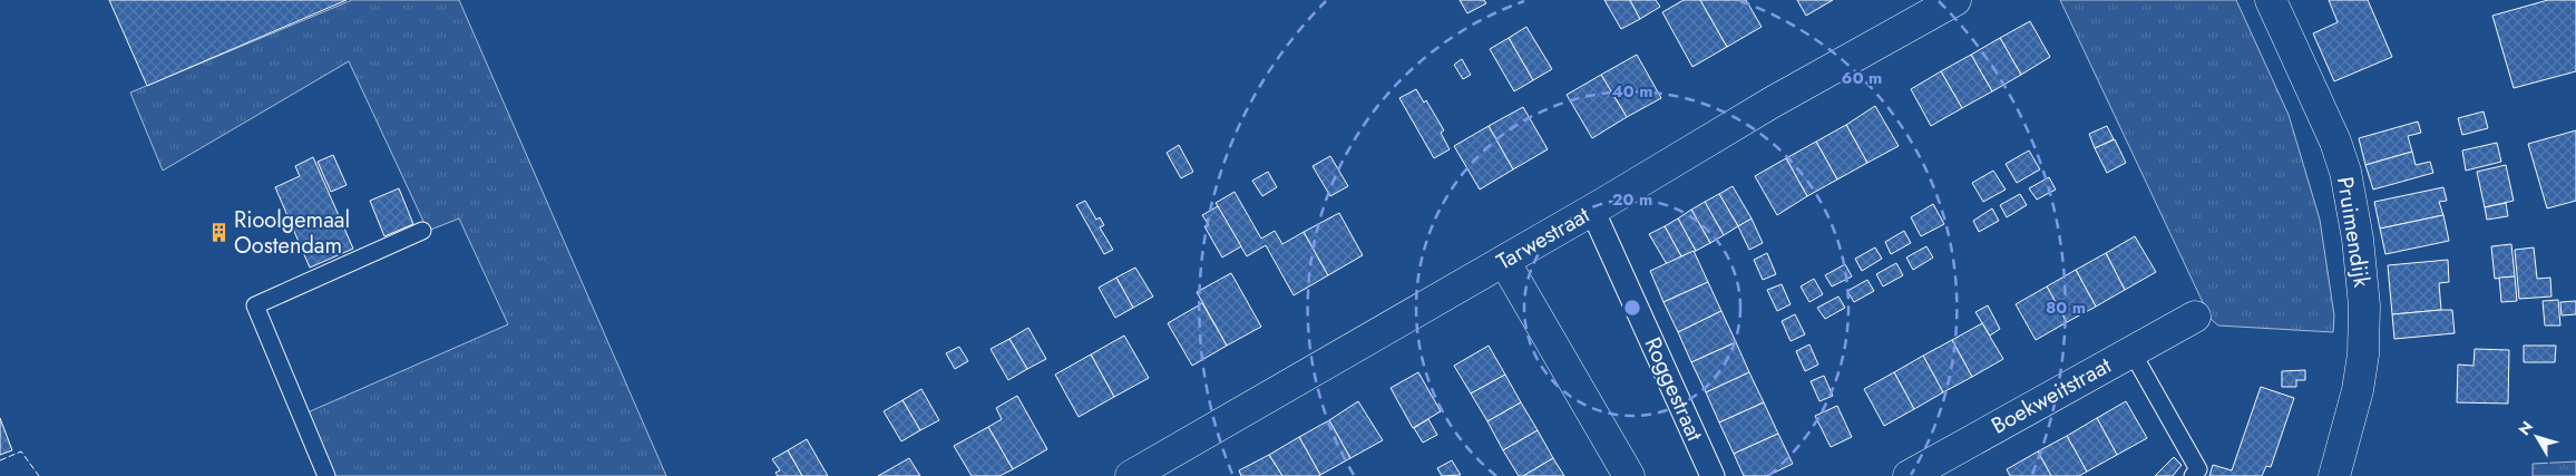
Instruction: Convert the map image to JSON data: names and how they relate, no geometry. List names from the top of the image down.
{
  "streets": {
    "street": [
      "Pruimendijk",
      "Tarwestraat",
      "Roggestraat",
      "Boekweitstraat"
    ]
  },
  "crossings": [
    ["Tarwestraat", "Roggestraat"]
  ],
  "places": {
    "building": ["Rioolgemaal Oostendam"]
  },
  "north": "top left",
  "rings": [
    "60 m",
    "40 m",
    "20 m",
    "80 m"
  ]
}
